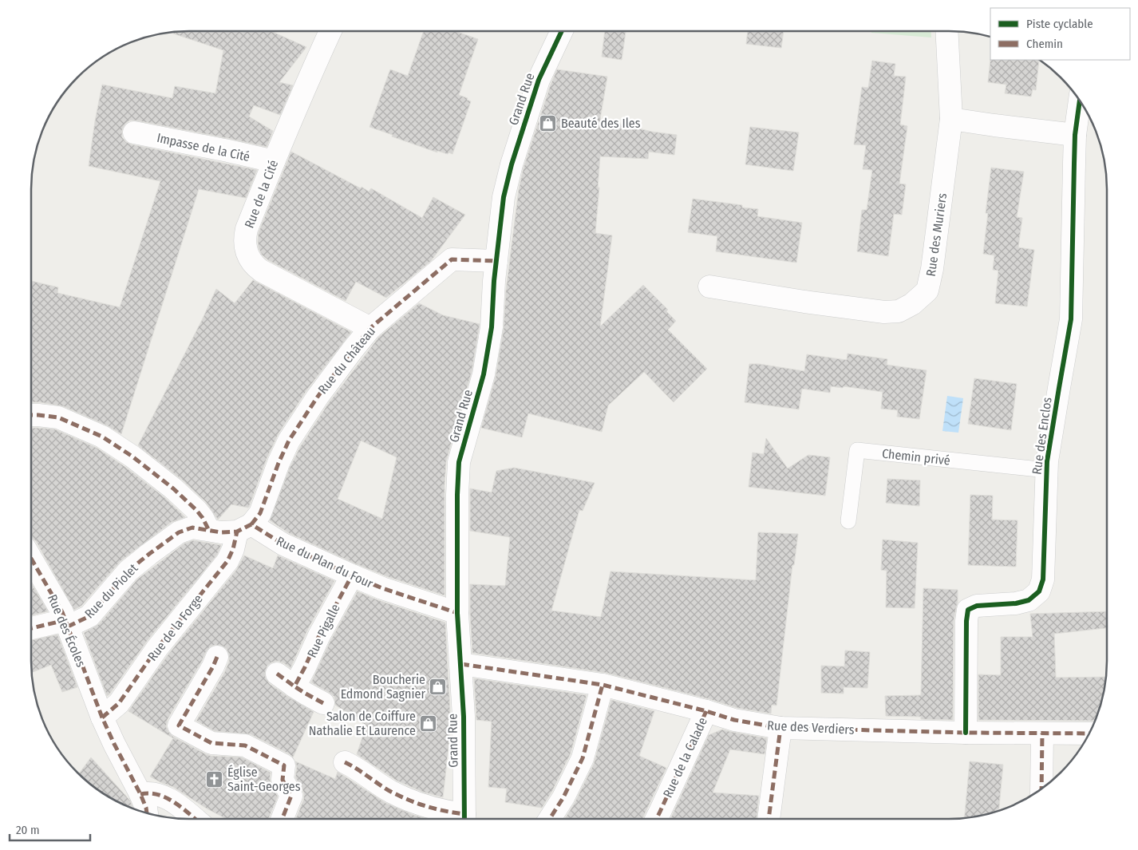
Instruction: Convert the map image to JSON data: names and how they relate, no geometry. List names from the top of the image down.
{
  "streets": {
    "street": [
      "Grand Rue",
      "Impasse de la Cité",
      "Rue de la Cité",
      "Rue des Muriers",
      "Rue du Château",
      "Rue des Enclos",
      "Rue du Plan du Four",
      "Rue du Piolet",
      "Rue de la Forge",
      "Rue des Écoles",
      "Rue Pigalle",
      "Rue des Verdiers",
      "Rue de la Calade"
    ],
    "lane": ["Chemin privé"]
  },
  "crossings": [
    ["Grand Rue", "Rue du Château"],
    ["Grand Rue", "Rue du Plan du Four"],
    ["Grand Rue", "Rue des Verdiers"],
    ["Impasse de la Cité", "Rue de la Cité"],
    ["Rue de la Cité", "Rue du Château"],
    ["Rue du Château", "Rue du Plan du Four"],
    ["Rue du Château", "Rue de la Forge"],
    ["Rue des Enclos", "Chemin privé"],
    ["Rue des Enclos", "Rue des Verdiers"],
    ["Rue du Plan du Four", "Rue de la Forge"],
    ["Rue du Plan du Four", "Rue Pigalle"],
    ["Rue du Piolet", "Rue des Écoles"],
    ["Rue de la Forge", "Rue des Écoles"],
    ["Rue des Verdiers", "Rue de la Calade"]
  ],
  "places": {
    "shop": ["Beauté des Iles", "Boucherie Edmond Sagnier", "Salon de Coiffure Nathalie Et Laurence"],
    "church": ["Église Saint-Georges"]
  },
  "legend": ["Piste cyclable", "Chemin"],
  "scale_bar": "20 m"
}
